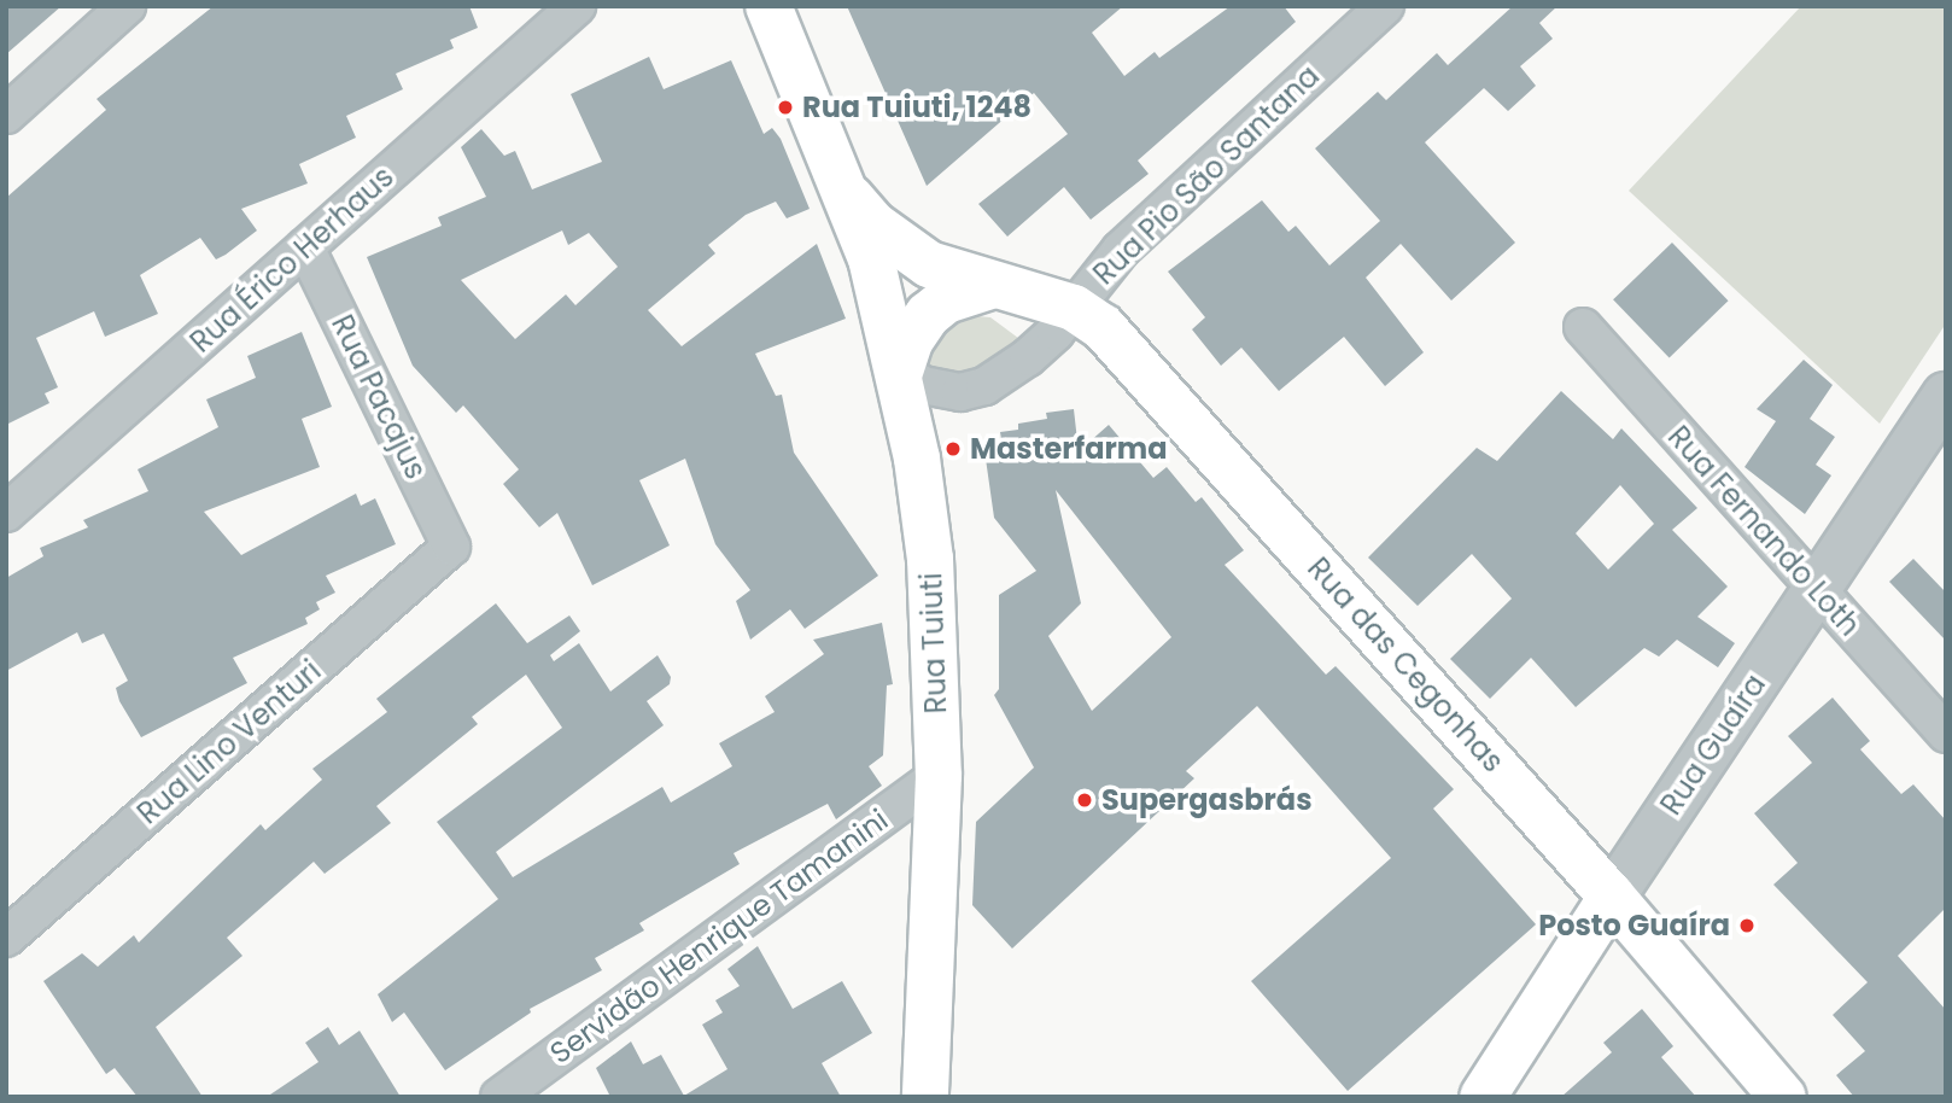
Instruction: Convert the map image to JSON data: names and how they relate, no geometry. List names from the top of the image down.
{
  "streets": {
    "main road": ["Rua Tuiuti", "Rua das Cegonhas", "Rua Guaíra"],
    "street": [
      "Rua Pio São Santana",
      "Rua Érico Herhaus",
      "Rua Pacajus",
      "Rua Fernando Loth",
      "Rua Lino Venturi",
      "Servidão Henrique Tamanini"
    ]
  },
  "crossings": [
    ["Rua Pio São Santana", "Rua Tuiuti"],
    ["Rua Pio São Santana", "Rua das Cegonhas"],
    ["Rua Érico Herhaus", "Rua Pacajus"],
    ["Rua Pacajus", "Rua Lino Venturi"],
    ["Rua Fernando Loth", "Rua Guaíra"],
    ["Rua Tuiuti", "Rua das Cegonhas"],
    ["Rua Tuiuti", "Servidão Henrique Tamanini"],
    ["Rua das Cegonhas", "Rua Guaíra"]
  ],
  "places": [
    "Rua Tuiuti, 1248",
    "Masterfarma",
    "Supergasbrás",
    "Posto Guaíra"
  ]
}
